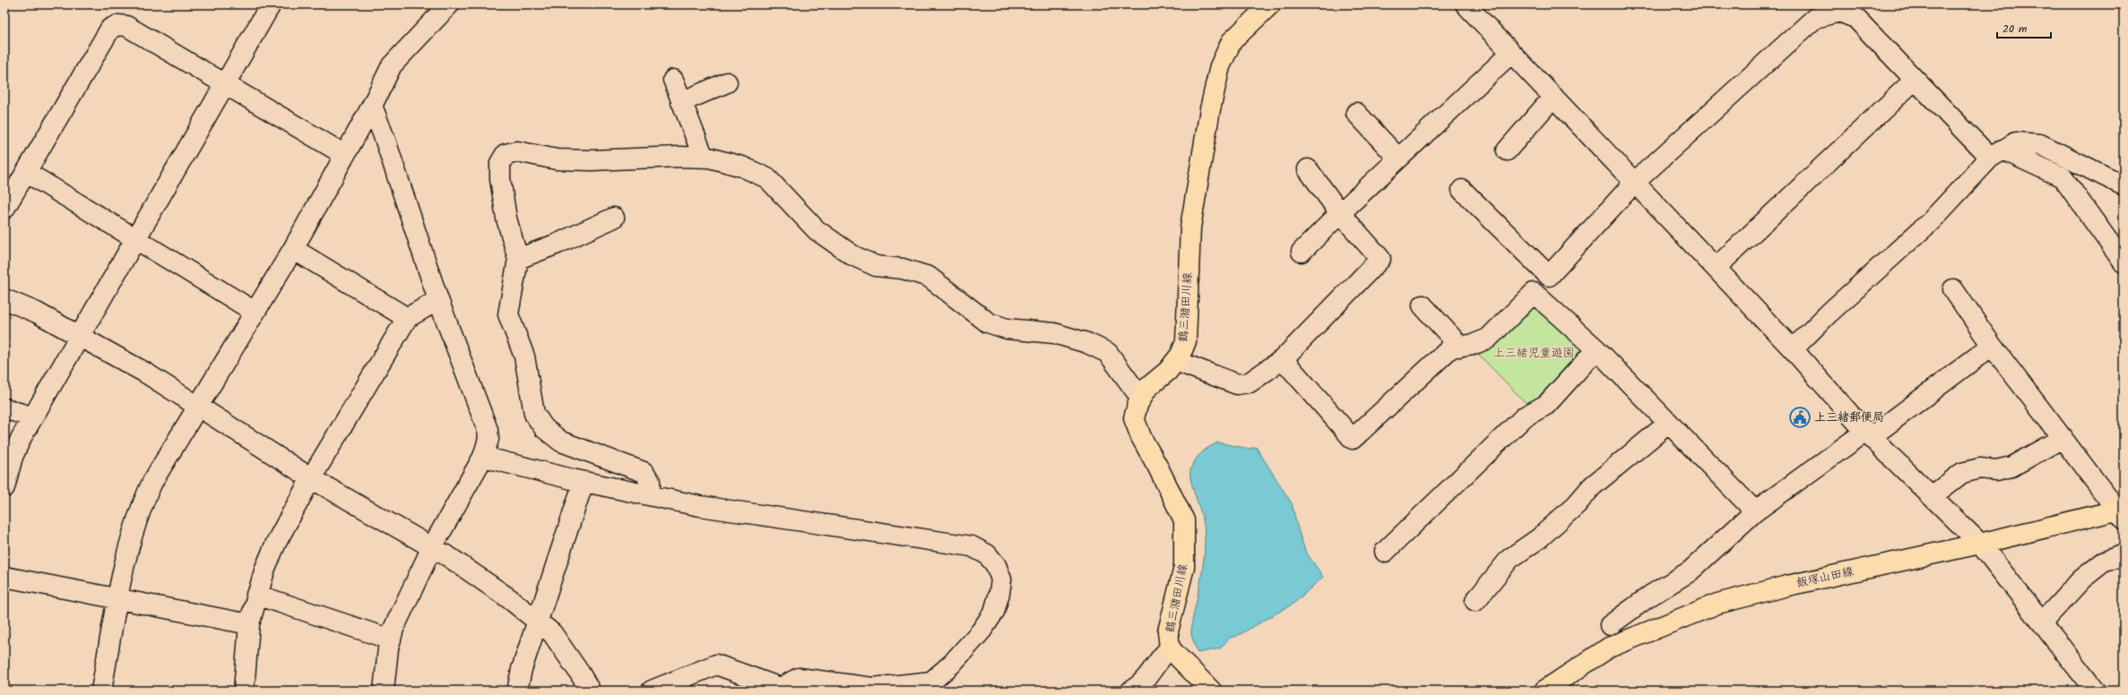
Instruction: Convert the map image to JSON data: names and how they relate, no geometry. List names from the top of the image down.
{
  "streets": {
    "main road": ["鶴三潴田川線", "飯塚山田線"]
  },
  "parks": ["上三緒児童遊園"],
  "places": {
    "public building": ["上三緒郵便局"]
  },
  "scale_bar": "20 m"
}
